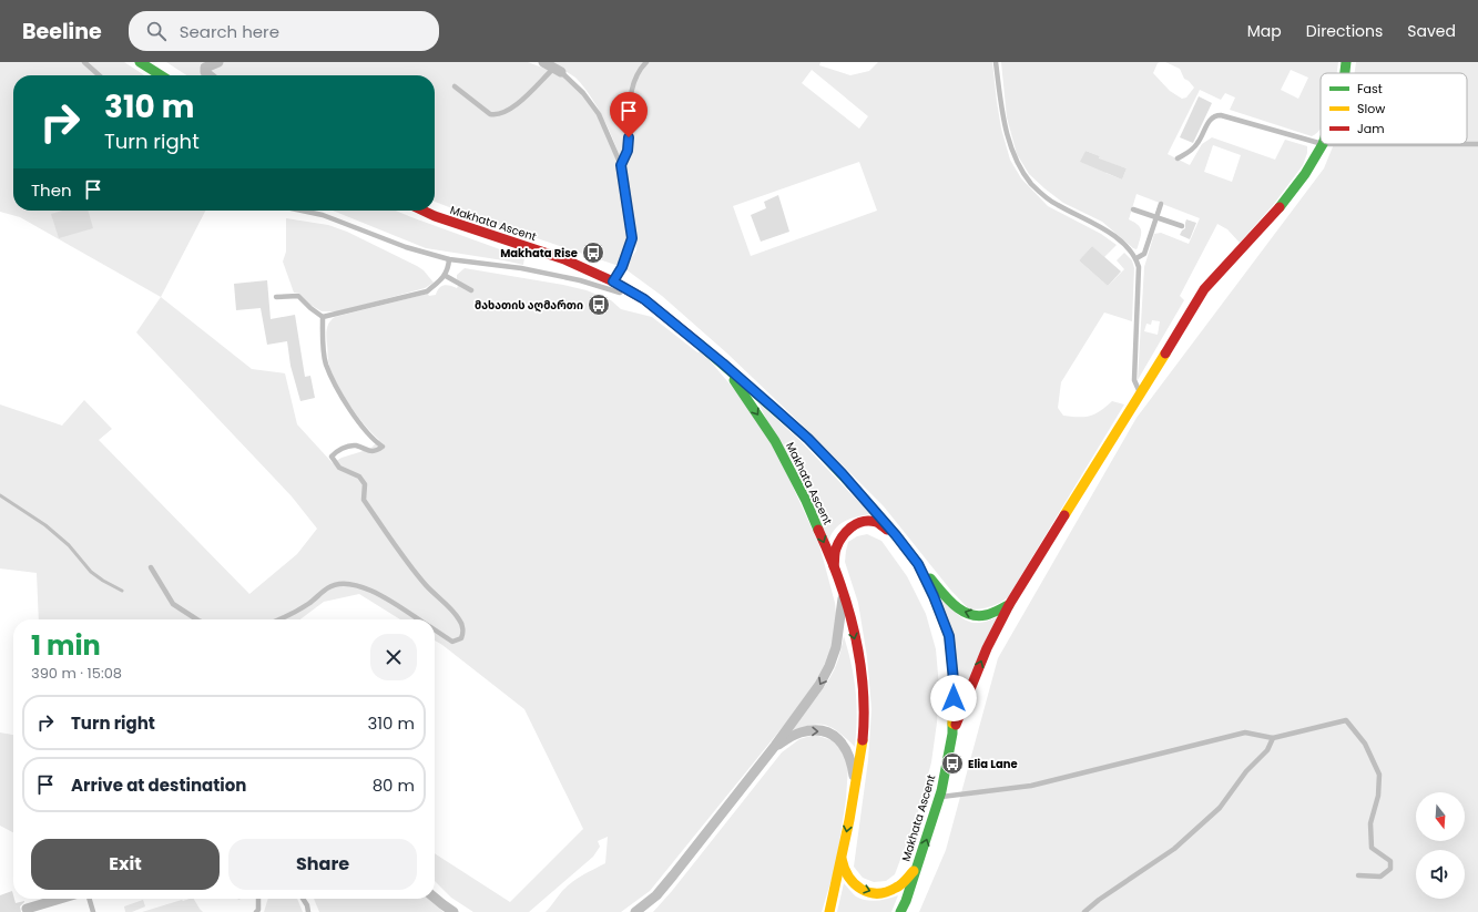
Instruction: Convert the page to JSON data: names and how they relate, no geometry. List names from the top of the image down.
{
  "streets": {
    "main road": ["Makhata Ascent"]
  },
  "places": {
    "bus stop": ["Makhata Rise", "მახათის აღმართი", "Elia Lane"]
  },
  "legend": ["Fast", "Slow", "Jam"],
  "north": "bottom",
  "page": {
    "header": "Beeline",
    "search": "Search here",
    "nav": ["Map", "Directions", "Saved"],
    "turn": ["310 m", "Turn right"],
    "then": "Then",
    "heading": ["1 min", "390 m · 15:08"],
    "list": [
      {
        "name": "Turn right",
        "value": "310 m"
      },
      {
        "name": "Arrive at destination",
        "value": "80 m"
      }
    ],
    "buttons": ["Exit", "Share"]
  }
}
